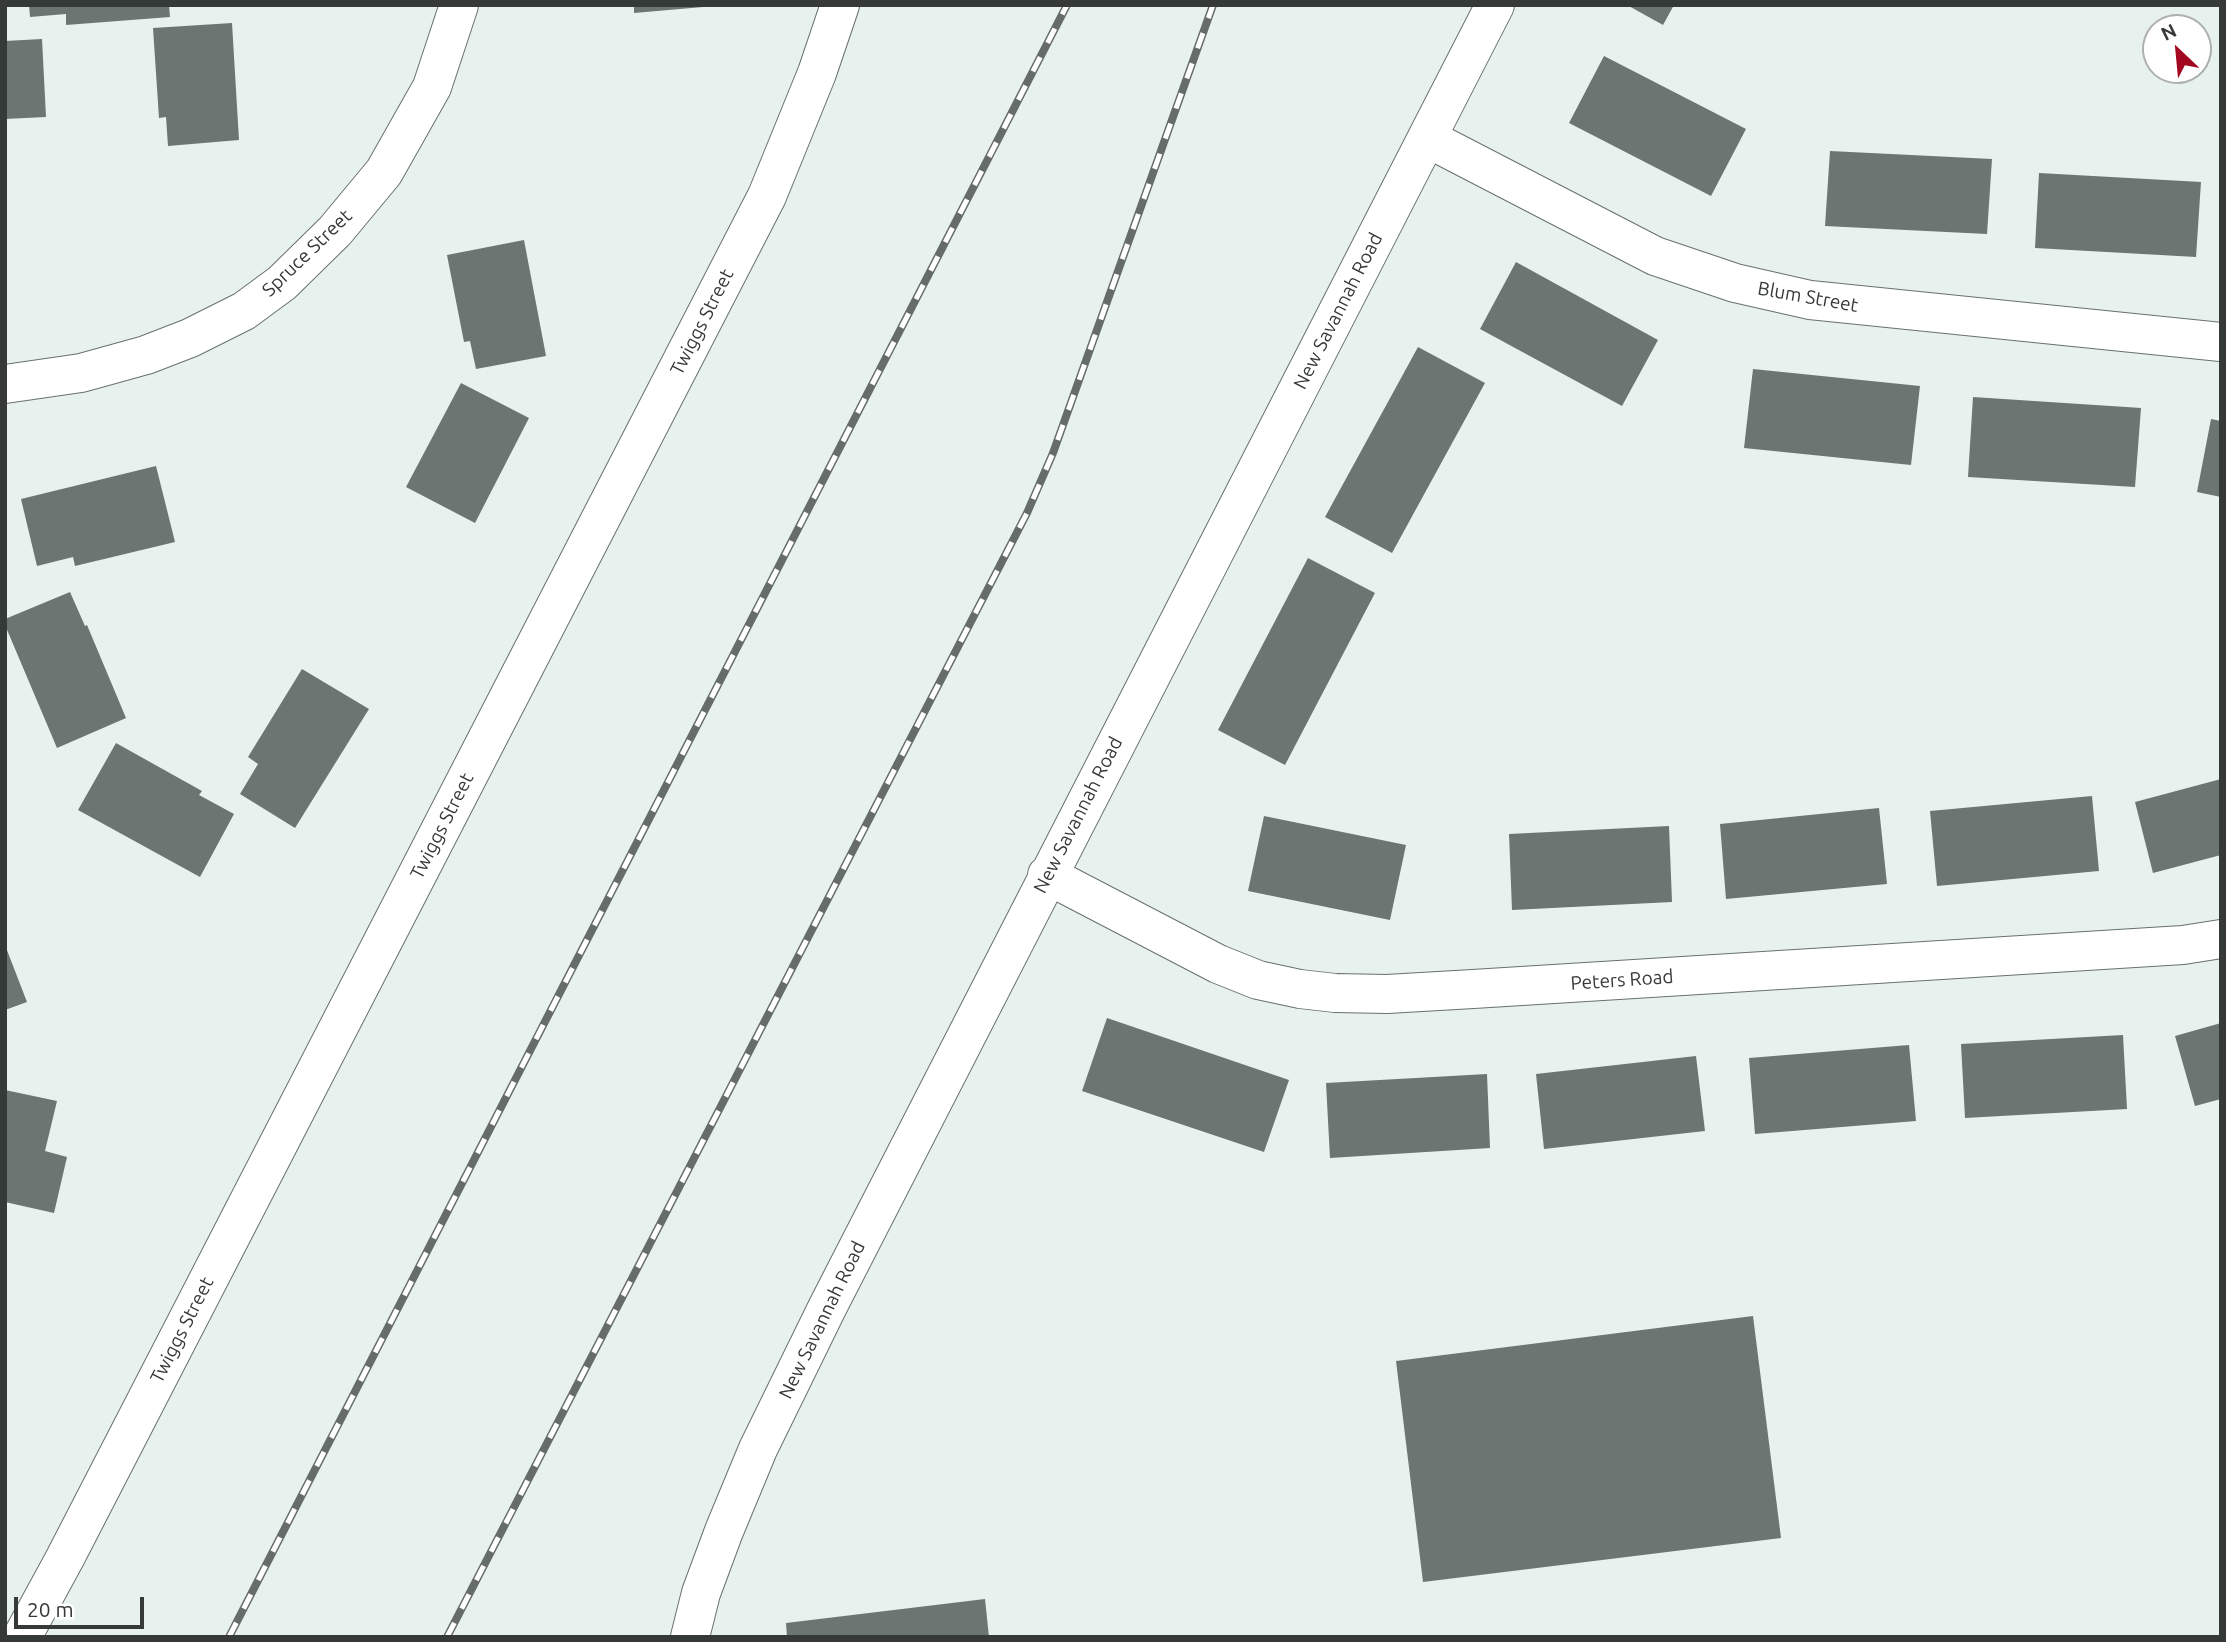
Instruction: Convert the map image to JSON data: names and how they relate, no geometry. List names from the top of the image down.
{
  "streets": {
    "street": [
      "Spruce Street",
      "Blum Street",
      "New Savannah Road",
      "Twiggs Street",
      "Peters Road"
    ]
  },
  "crossings": [
    ["Blum Street", "New Savannah Road"],
    ["New Savannah Road", "Peters Road"]
  ],
  "scale_bar": "20 m",
  "north": "top left"
}
